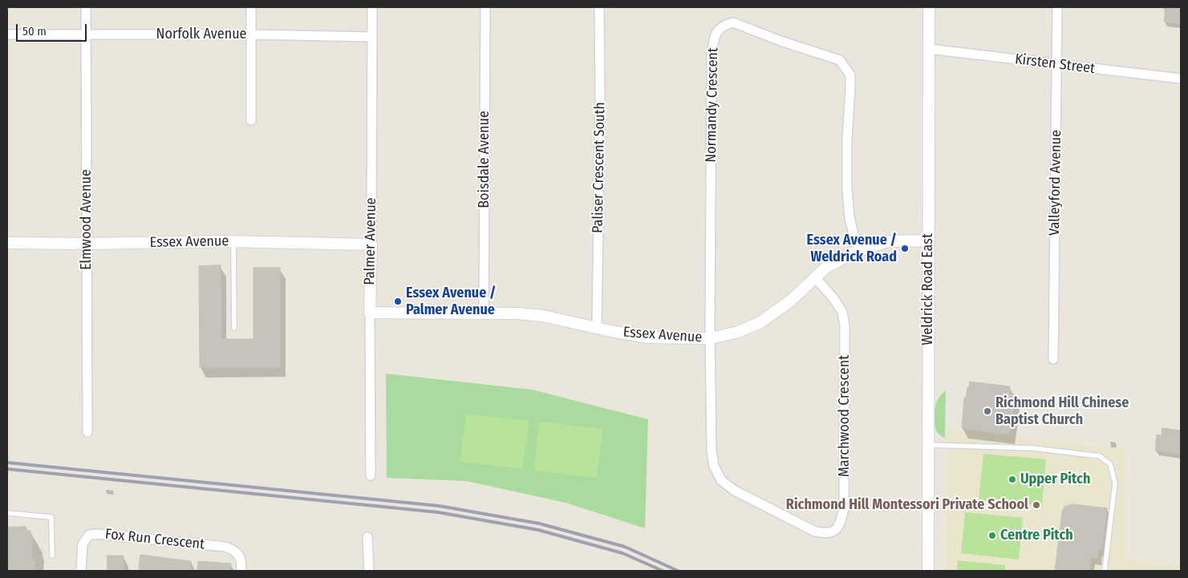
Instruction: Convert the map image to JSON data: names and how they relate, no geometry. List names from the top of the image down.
{
  "streets": {
    "street": [
      "Norfolk Avenue",
      "Kirsten Street",
      "Normandy Crescent",
      "Boisdale Avenue",
      "Paliser Crescent South",
      "Valleyford Avenue",
      "Elmwood Avenue",
      "Palmer Avenue",
      "Essex Avenue",
      "Weldrick Road East",
      "Marchwood Crescent",
      "Fox Run Crescent"
    ]
  },
  "crossings": [
    ["Norfolk Avenue", "Elmwood Avenue"],
    ["Norfolk Avenue", "Palmer Avenue"],
    ["Kirsten Street", "Valleyford Avenue"],
    ["Kirsten Street", "Weldrick Road East"],
    ["Normandy Crescent", "Essex Avenue"],
    ["Normandy Crescent", "Marchwood Crescent"],
    ["Boisdale Avenue", "Essex Avenue"],
    ["Paliser Crescent South", "Essex Avenue"],
    ["Elmwood Avenue", "Essex Avenue"],
    ["Palmer Avenue", "Essex Avenue"],
    ["Essex Avenue", "Weldrick Road East"],
    ["Essex Avenue", "Marchwood Crescent"]
  ],
  "places": [
    "Essex Avenue / Weldrick Road",
    "Essex Avenue / Palmer Avenue",
    "Richmond Hill Chinese Baptist Church",
    "Upper Pitch",
    "Richmond Hill Montessori Private School",
    "Centre Pitch"
  ],
  "scale_bar": "50 m"
}
